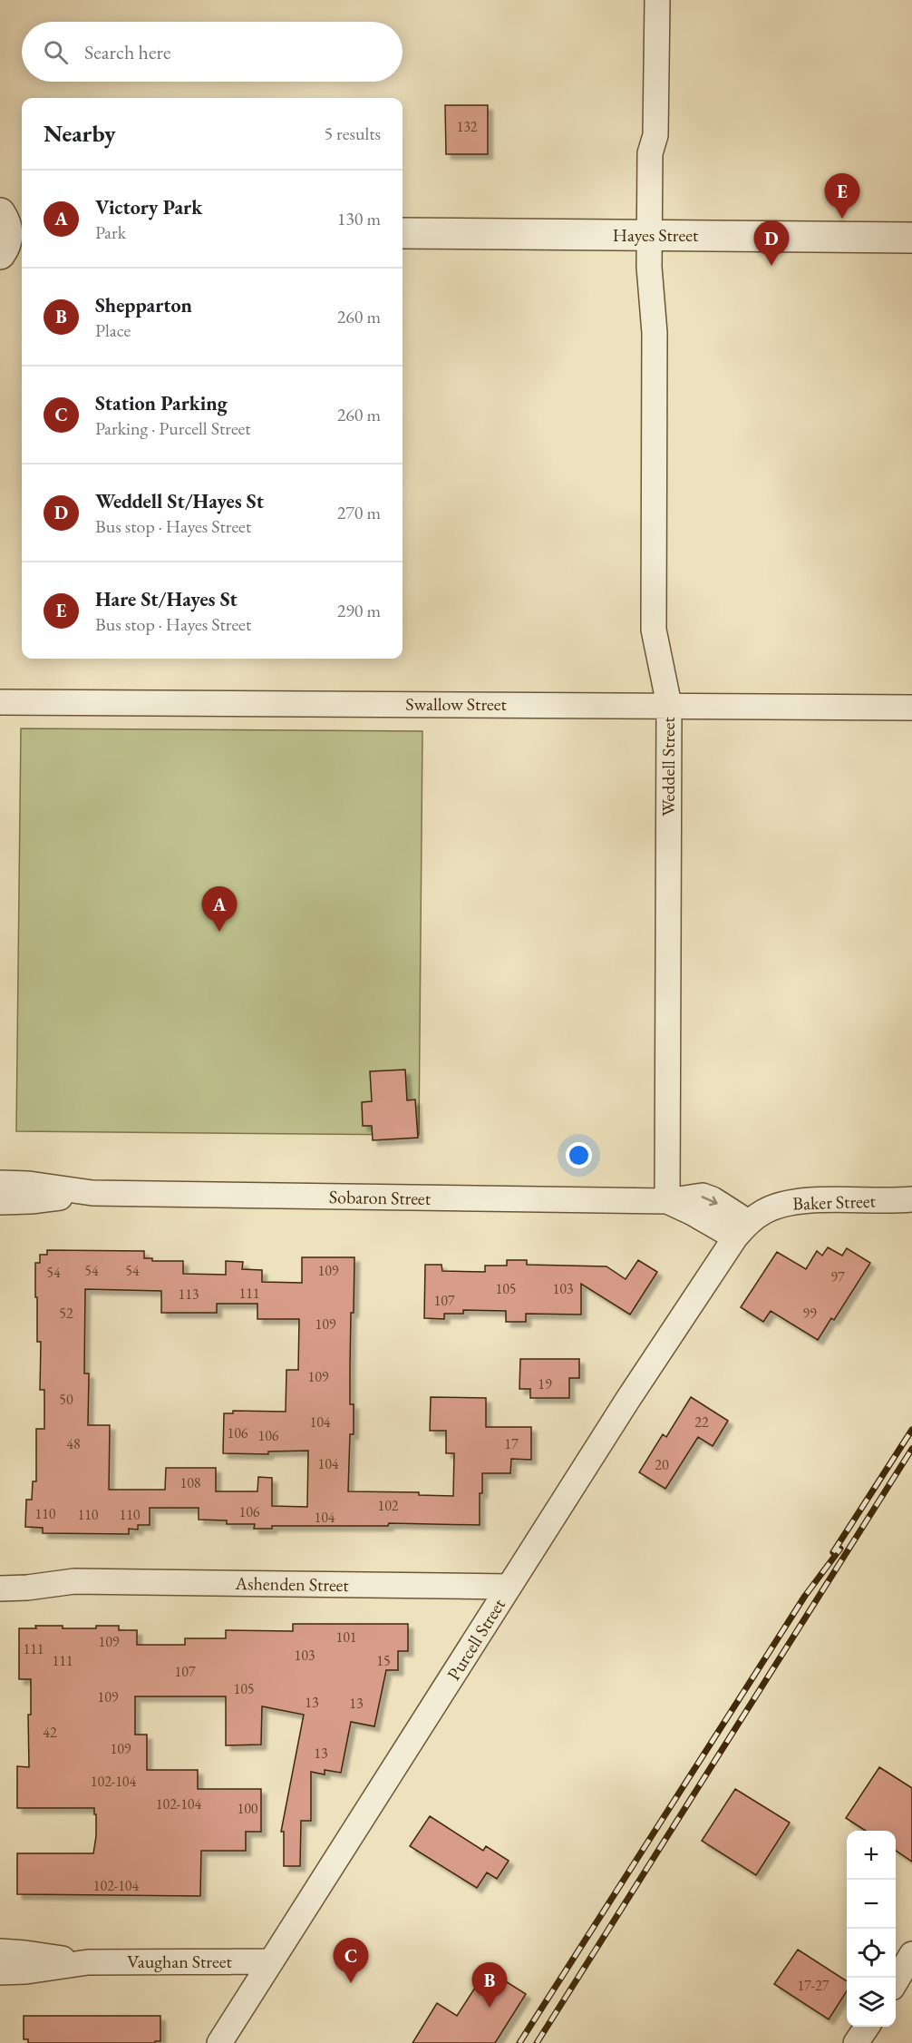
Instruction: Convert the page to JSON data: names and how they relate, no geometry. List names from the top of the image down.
{
  "streets": {
    "street": [
      "Hayes Street",
      "Swallow Street",
      "Weddell Street",
      "Sobaron Street",
      "Baker Street",
      "Ashenden Street",
      "Purcell Street",
      "Vaughan Street"
    ]
  },
  "crossings": [
    ["Hayes Street", "Weddell Street"],
    ["Swallow Street", "Weddell Street"],
    ["Weddell Street", "Sobaron Street"],
    ["Sobaron Street", "Baker Street"],
    ["Sobaron Street", "Purcell Street"],
    ["Baker Street", "Purcell Street"],
    ["Ashenden Street", "Purcell Street"],
    ["Purcell Street", "Vaughan Street"]
  ],
  "house_numbers": [
    "132",
    "54",
    "54",
    "109",
    "54",
    "97",
    "105",
    "103",
    "111",
    "113",
    "107",
    "52",
    "99",
    "109",
    "109",
    "19",
    "50",
    "104",
    "22",
    "106",
    "106",
    "48",
    "17",
    "104",
    "20",
    "108",
    "102",
    "106",
    "110",
    "110",
    "110",
    "104",
    "101",
    "109",
    "111",
    "103",
    "111",
    "15",
    "107",
    "105",
    "109",
    "13",
    "13",
    "42",
    "109",
    "13",
    "102-104",
    "102-104",
    "100",
    "102-104",
    "17-27"
  ],
  "page": {
    "search": "Search here",
    "heading": ["Nearby", "5 results"],
    "list": [
      {
        "mark": "A",
        "name": "Victory Park",
        "note": "Park",
        "value": "130 m"
      },
      {
        "mark": "B",
        "name": "Shepparton",
        "note": "Place",
        "value": "260 m"
      },
      {
        "mark": "C",
        "name": "Station Parking",
        "note": "Parking · Purcell Street",
        "value": "260 m"
      },
      {
        "mark": "D",
        "name": "Weddell St/Hayes St",
        "note": "Bus stop · Hayes Street",
        "value": "270 m"
      },
      {
        "mark": "E",
        "name": "Hare St/Hayes St",
        "note": "Bus stop · Hayes Street",
        "value": "290 m"
      }
    ],
    "pins": [
      "E",
      "D",
      "A",
      "C",
      "B"
    ],
    "map_buttons": ["+", "−"]
  }
}
